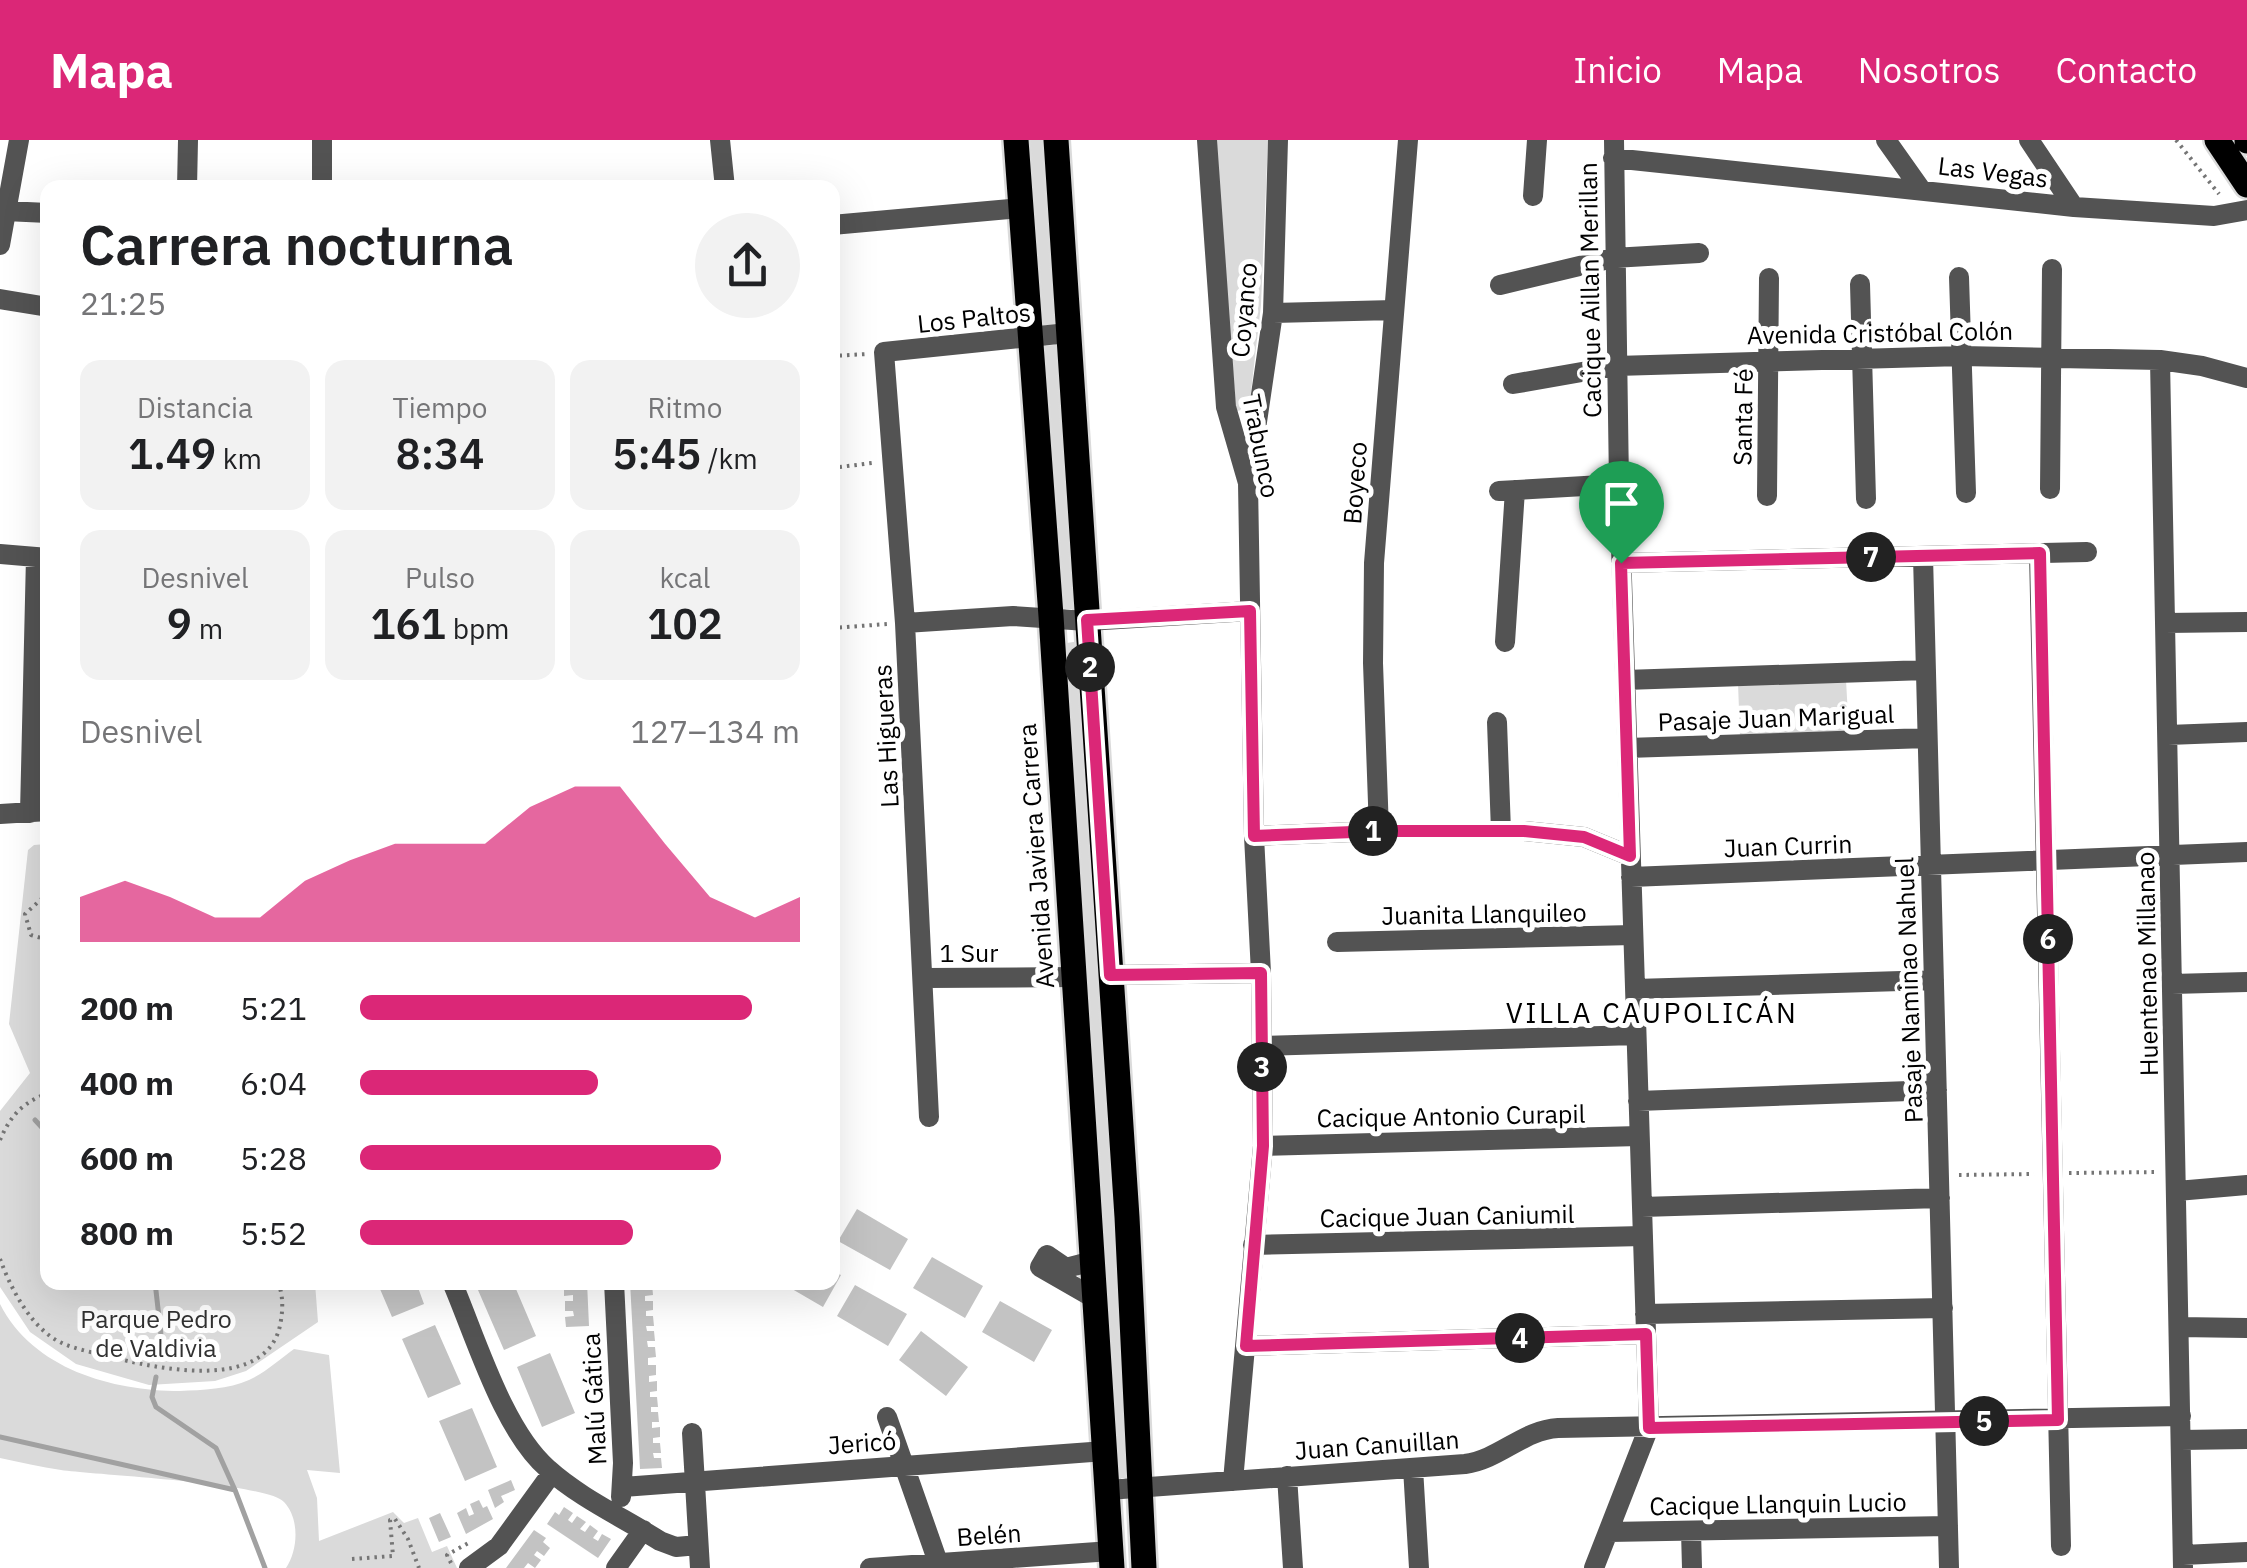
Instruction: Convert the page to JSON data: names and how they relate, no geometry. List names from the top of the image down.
{
  "streets": {
    "main road": ["Avenida Javiera Carrera"],
    "street": [
      "Las Vegas",
      "Cacique Aillan Merillan",
      "Coyanco",
      "Los Paltos",
      "Avenida Cristóbal Colón",
      "Santa Fé",
      "Trabunco",
      "Boyeco",
      "Pasaje Juan Marigual",
      "Las Higueras",
      "Juan Currin",
      "Juanita Llanquileo",
      "1 Sur",
      "Huentenao Millanao",
      "Pasaje Naminao Nahuel",
      "Cacique Antonio Curapil",
      "Cacique Juan Caniumil",
      "Malú Gática",
      "Jericó",
      "Juan Canuillan",
      "Cacique Llanquin Lucio",
      "Belén"
    ]
  },
  "crossings": [
    ["Las Vegas", "Cacique Aillan Merillan"],
    ["Cacique Aillan Merillan", "Avenida Cristóbal Colón"],
    ["Cacique Aillan Merillan", "Pasaje Juan Marigual"],
    ["Cacique Aillan Merillan", "Juan Currin"],
    ["Cacique Aillan Merillan", "Juanita Llanquileo"],
    ["Cacique Aillan Merillan", "Cacique Antonio Curapil"],
    ["Cacique Aillan Merillan", "Cacique Juan Caniumil"],
    ["Cacique Aillan Merillan", "Juan Canuillan"],
    ["Cacique Aillan Merillan", "Cacique Llanquin Lucio"],
    ["Coyanco", "Trabunco"],
    ["Los Paltos", "Las Higueras"],
    ["Los Paltos", "Avenida Javiera Carrera"],
    ["Avenida Cristóbal Colón", "Santa Fé"],
    ["Avenida Cristóbal Colón", "Huentenao Millanao"],
    ["Trabunco", "Juan Currin"],
    ["Trabunco", "Cacique Antonio Curapil"],
    ["Trabunco", "Cacique Juan Caniumil"],
    ["Trabunco", "Juan Canuillan"],
    ["Boyeco", "Juan Currin"],
    ["Pasaje Juan Marigual", "Pasaje Naminao Nahuel"],
    ["Las Higueras", "1 Sur"],
    ["Juan Currin", "Huentenao Millanao"],
    ["Juan Currin", "Pasaje Naminao Nahuel"],
    ["Avenida Javiera Carrera", "1 Sur"],
    ["Avenida Javiera Carrera", "Jericó"],
    ["Avenida Javiera Carrera", "Juan Canuillan"],
    ["Avenida Javiera Carrera", "Belén"],
    ["Huentenao Millanao", "Juan Canuillan"],
    ["Pasaje Naminao Nahuel", "Juan Canuillan"],
    ["Pasaje Naminao Nahuel", "Cacique Llanquin Lucio"],
    ["Malú Gática", "Jericó"]
  ],
  "districts": ["VILLA CAUPOLICÁN"],
  "parks": ["Parque Pedro de Valdivia"],
  "page": {
    "header": "Mapa",
    "nav": [
      "Inicio",
      "Mapa",
      "Nosotros",
      "Contacto"
    ],
    "heading": ["Carrera nocturna", "21:25"],
    "stats": [
      ["Distancia", "1.49 km"],
      ["Tiempo", "8:34"],
      ["Ritmo", "5:45 /km"],
      ["Desnivel", "9 m"],
      ["Pulso", "161 bpm"],
      ["kcal", "102"]
    ],
    "pins": [
      "7",
      "2",
      "1",
      "6",
      "3",
      "4",
      "5"
    ],
    "chart": ["Desnivel", "127–134 m"],
    "list": [
      {
        "name": "200 m",
        "note": "5:21"
      },
      {
        "name": "400 m",
        "note": "6:04"
      },
      {
        "name": "600 m",
        "note": "5:28"
      },
      {
        "name": "800 m",
        "note": "5:52"
      }
    ]
  }
}
